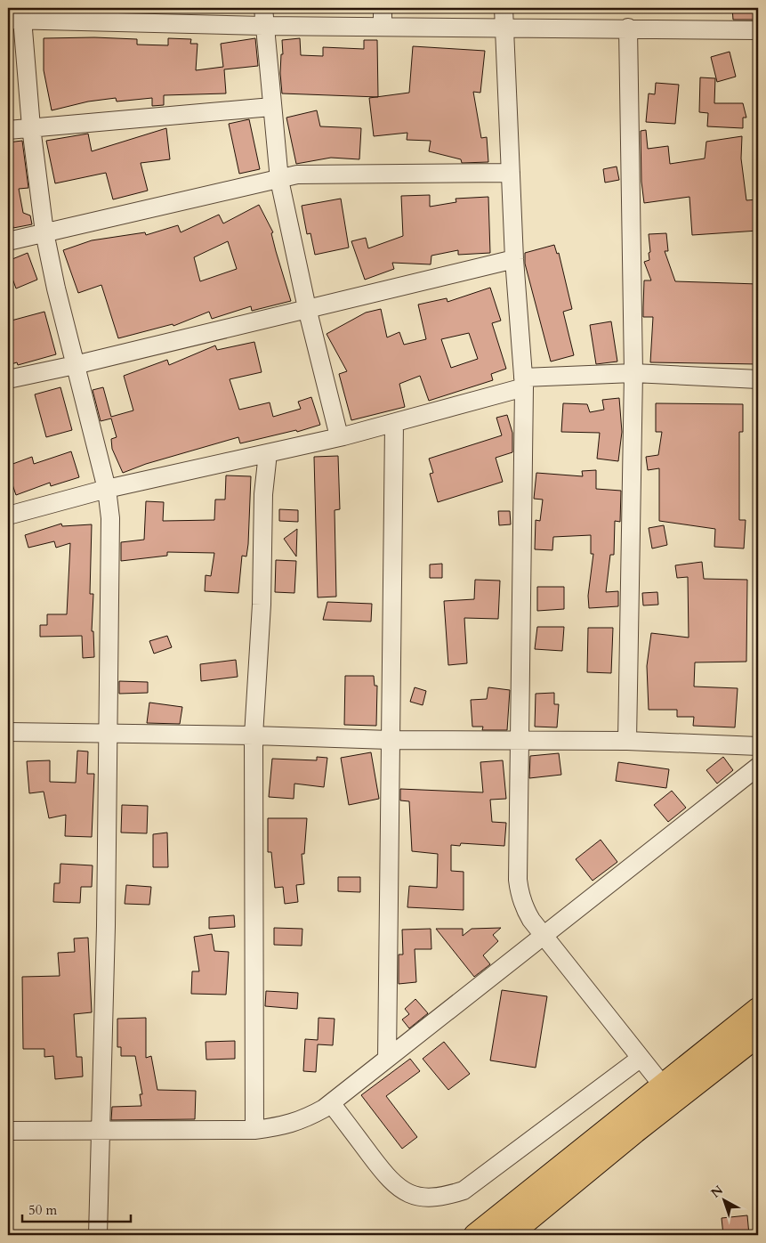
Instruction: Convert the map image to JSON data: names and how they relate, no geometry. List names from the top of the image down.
{
  "scale_bar": "50 m",
  "north": "top left"
}
